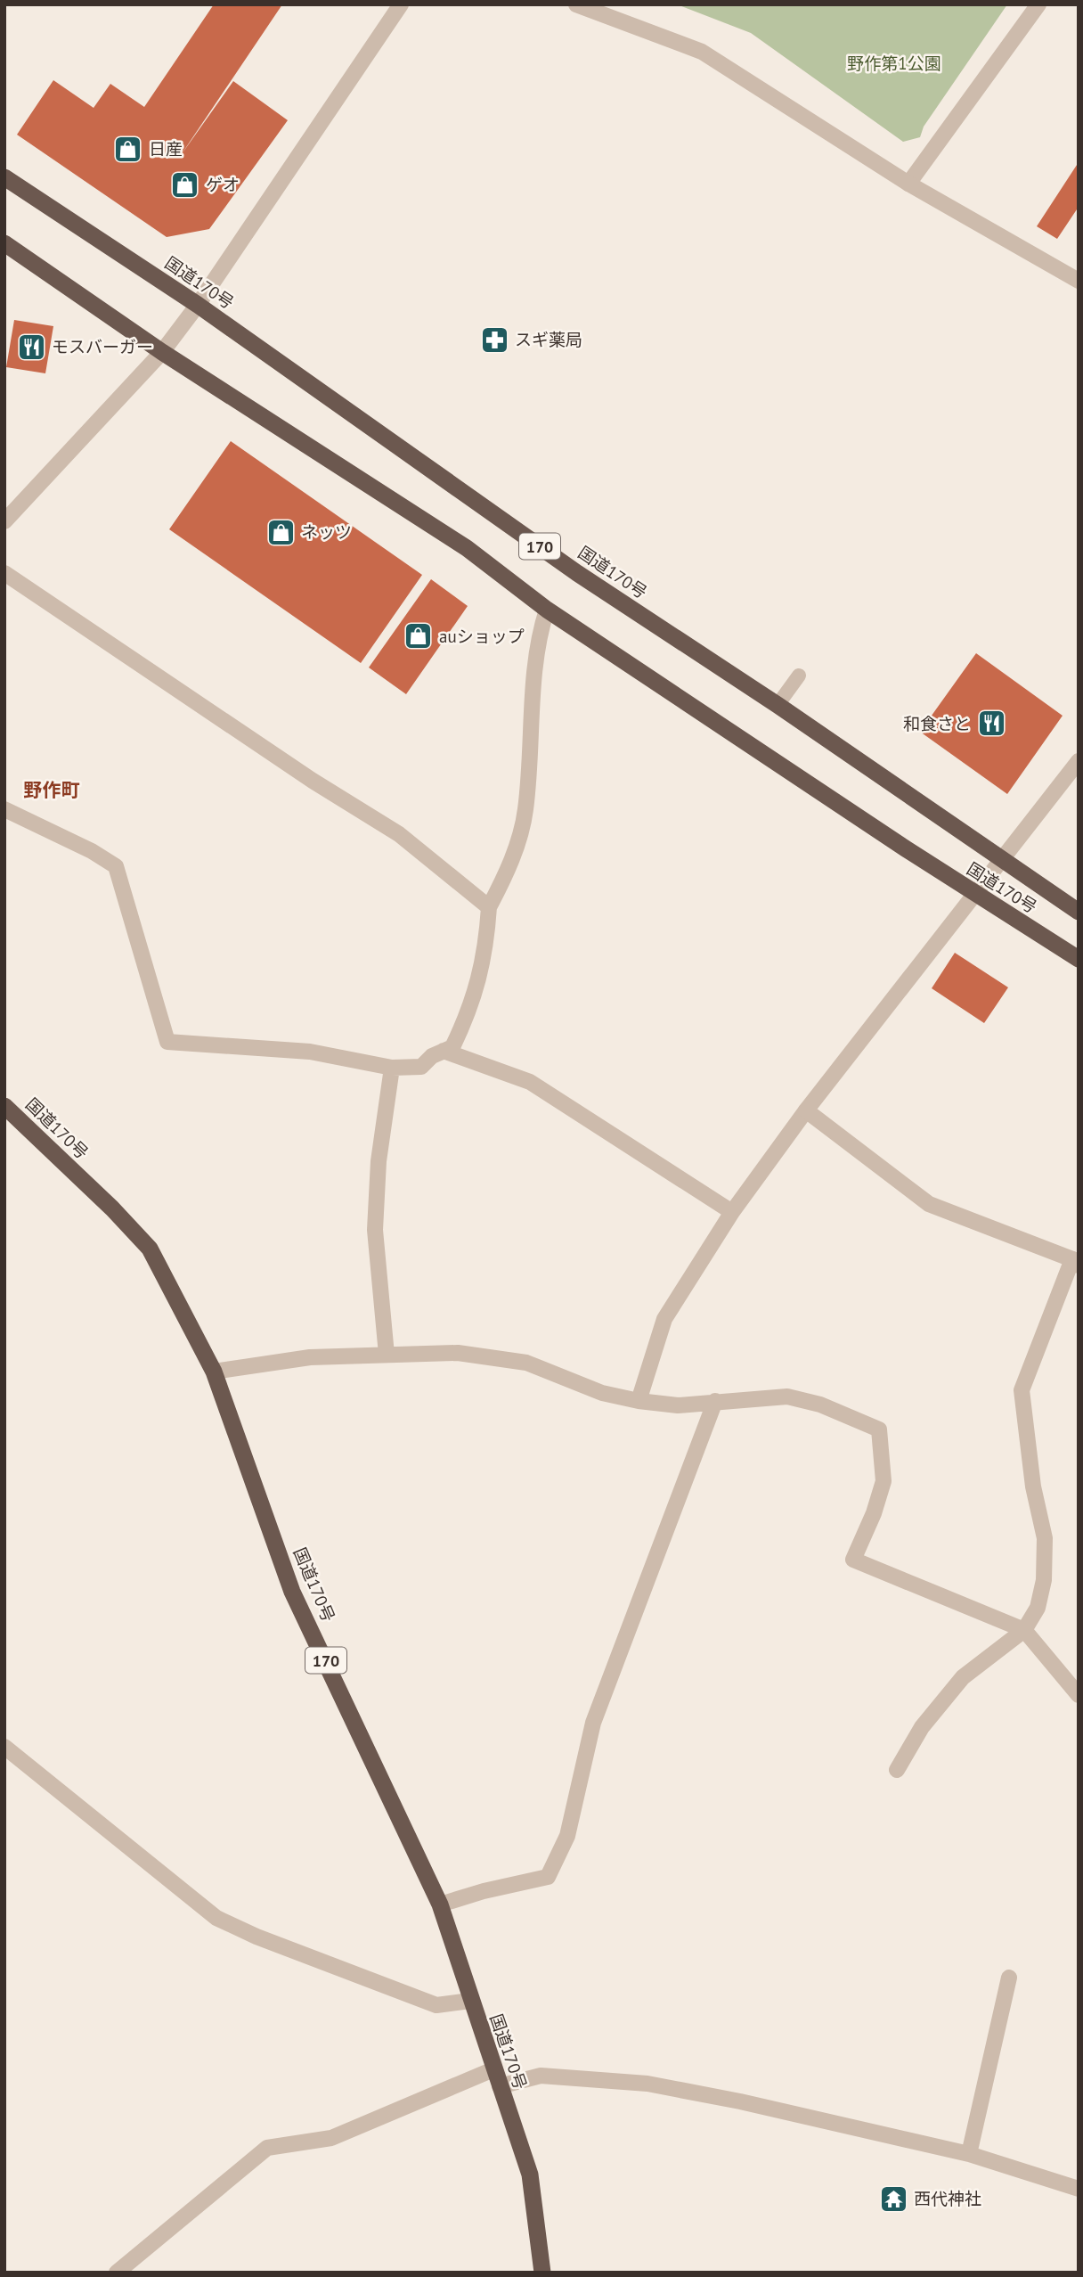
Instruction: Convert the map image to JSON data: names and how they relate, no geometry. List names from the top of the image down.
{
  "streets": {
    "highway": ["国道170号", "170"]
  },
  "districts": ["野作町"],
  "parks": ["野作第1公園"],
  "places": {
    "shop": [
      "日産",
      "ゲオ",
      "ネッツ",
      "auショップ"
    ],
    "pharmacy": ["スギ薬局"],
    "restaurant": ["モスバーガー", "和食さと"],
    "temple": ["西代神社"]
  }
}
